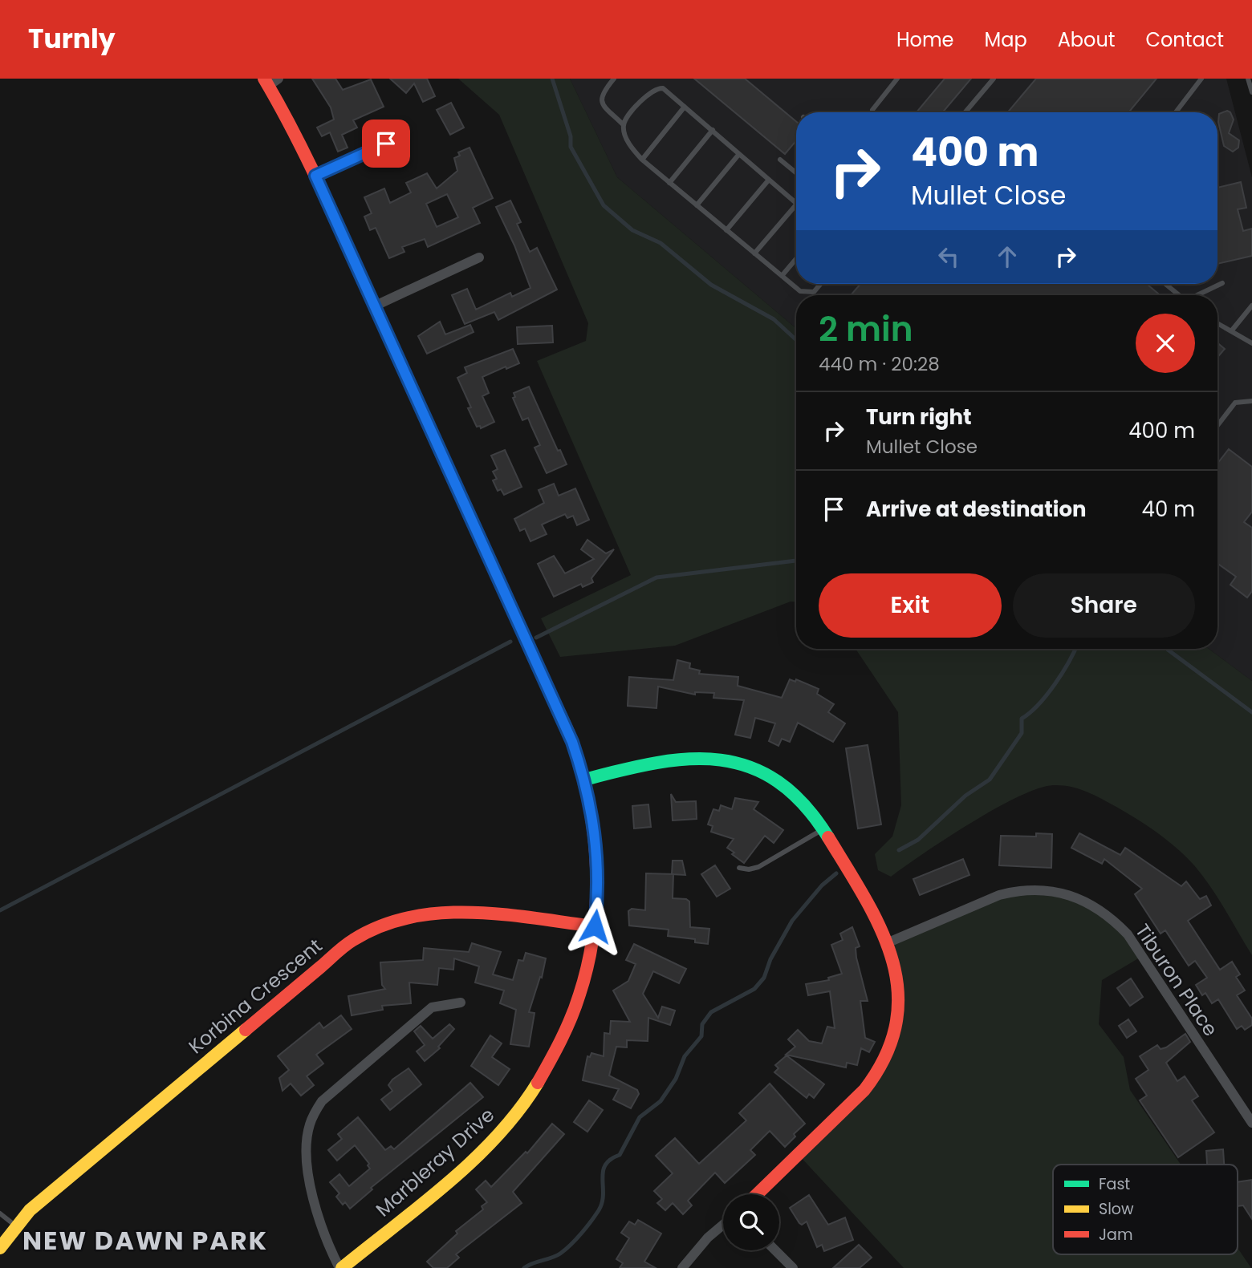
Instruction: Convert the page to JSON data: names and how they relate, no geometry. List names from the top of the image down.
{
  "streets": {
    "street": ["Tiburon Place", "Korbina Crescent", "Marbleray Drive"]
  },
  "crossings": [
    ["Korbina Crescent", "Marbleray Drive"]
  ],
  "districts": ["NEW DAWN PARK"],
  "legend": ["Fast", "Slow", "Jam"],
  "page": {
    "header": "Turnly",
    "nav": [
      "Home",
      "Map",
      "About",
      "Contact"
    ],
    "turn": ["400 m", "Mullet Close"],
    "heading": ["2 min", "440 m · 20:28"],
    "list": [
      {
        "name": "Turn right",
        "note": "Mullet Close",
        "value": "400 m"
      },
      {
        "name": "Arrive at destination",
        "value": "40 m"
      }
    ],
    "buttons": ["Exit", "Share"]
  }
}
